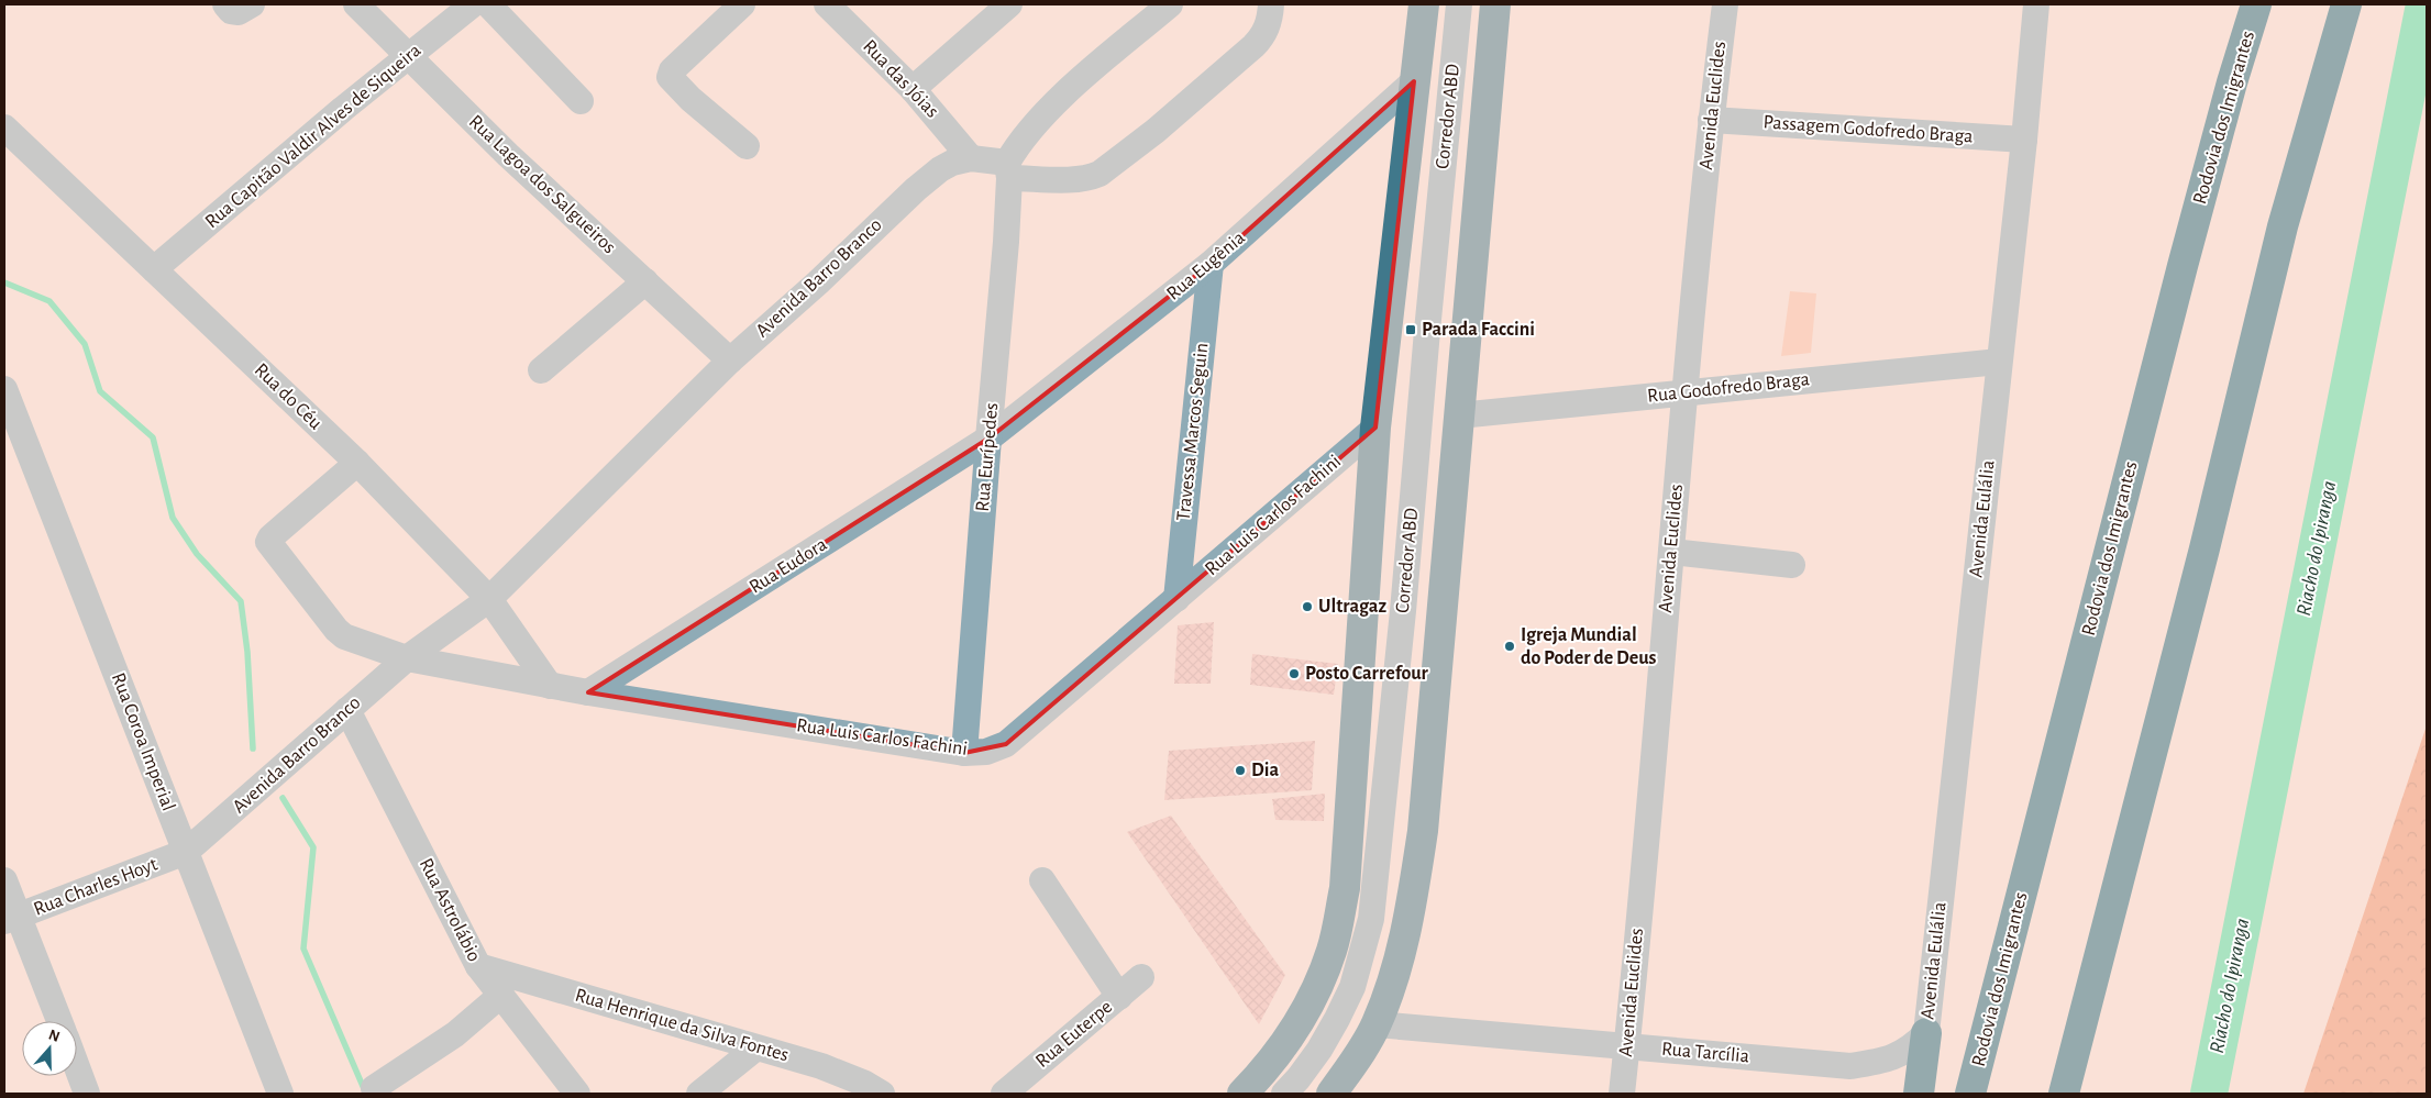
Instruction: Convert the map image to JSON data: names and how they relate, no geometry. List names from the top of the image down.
{
  "streets": {
    "highway": ["Rodovia dos Imigrantes"],
    "street": [
      "Rua das Jóias",
      "Avenida Euclides",
      "Corredor ABD",
      "Passagem Godofredo Braga",
      "Rua Capitão Valdir Alves de Siqueira",
      "Rua Lagoa dos Salgueiros",
      "Rua Eugênia",
      "Avenida Barro Branco",
      "Rua Godofredo Braga",
      "Rua do Céu",
      "Travessa Marcos Seguin",
      "Rua Eurípedes",
      "Rua Luis Carlos Fachini",
      "Avenida Eulália",
      "Rua Eudora",
      "Rua Coroa Imperial",
      "Rua Charles Hoyt",
      "Rua Astrolábio",
      "Rua Henrique da Silva Fontes",
      "Rua Euterpe",
      "Rua Tarcília"
    ]
  },
  "crossings": [
    ["Rua das Jóias", "Avenida Barro Branco"],
    ["Avenida Euclides", "Passagem Godofredo Braga"],
    ["Avenida Euclides", "Rua Godofredo Braga"],
    ["Avenida Euclides", "Rua Tarcília"],
    ["Passagem Godofredo Braga", "Avenida Eulália"],
    ["Rua Capitão Valdir Alves de Siqueira", "Rua Lagoa dos Salgueiros"],
    ["Rua Capitão Valdir Alves de Siqueira", "Rua do Céu"],
    ["Rua Lagoa dos Salgueiros", "Avenida Barro Branco"],
    ["Rua Eugênia", "Travessa Marcos Seguin"],
    ["Rua Eugênia", "Rua Eurípedes"],
    ["Rua Eugênia", "Rua Eudora"],
    ["Avenida Barro Branco", "Rua do Céu"],
    ["Avenida Barro Branco", "Rua Eurípedes"],
    ["Avenida Barro Branco", "Rua Luis Carlos Fachini"],
    ["Avenida Barro Branco", "Rua Coroa Imperial"],
    ["Avenida Barro Branco", "Rua Charles Hoyt"],
    ["Avenida Barro Branco", "Rua Astrolábio"],
    ["Rua Godofredo Braga", "Avenida Eulália"],
    ["Rua do Céu", "Rua Luis Carlos Fachini"],
    ["Travessa Marcos Seguin", "Rua Luis Carlos Fachini"],
    ["Rua Eurípedes", "Rua Luis Carlos Fachini"],
    ["Rua Eurípedes", "Rua Eudora"],
    ["Rua Luis Carlos Fachini", "Rua Eudora"],
    ["Avenida Eulália", "Rua Tarcília"],
    ["Rua Coroa Imperial", "Rua Charles Hoyt"],
    ["Rua Astrolábio", "Rua Henrique da Silva Fontes"]
  ],
  "water": ["Riacho do Ipiranga"],
  "places": {
    "transit": ["Parada Faccini"],
    "other": [
      "Ultragaz",
      "Igreja Mundial do Poder de Deus",
      "Posto Carrefour",
      "Dia"
    ]
  },
  "north": "top"
}
